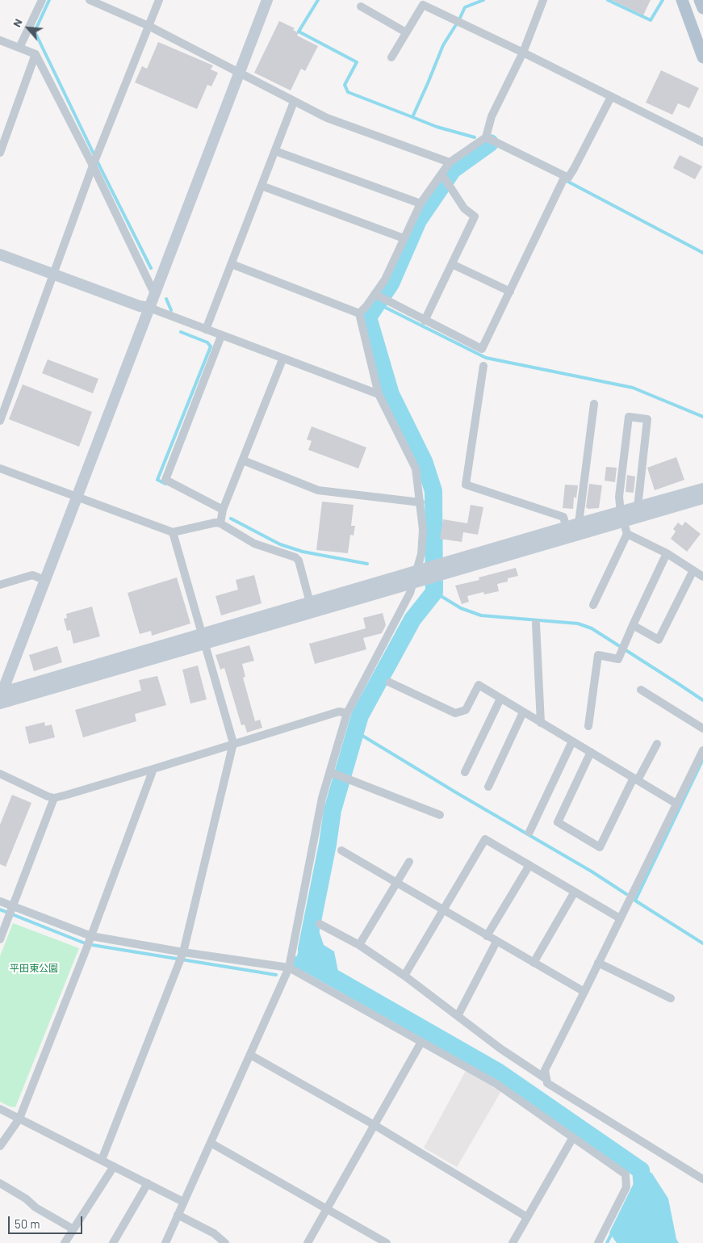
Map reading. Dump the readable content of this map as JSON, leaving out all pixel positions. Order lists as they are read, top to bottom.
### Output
{
  "parks": ["平田東公園"],
  "scale_bar": "50 m",
  "north": "top left"
}
